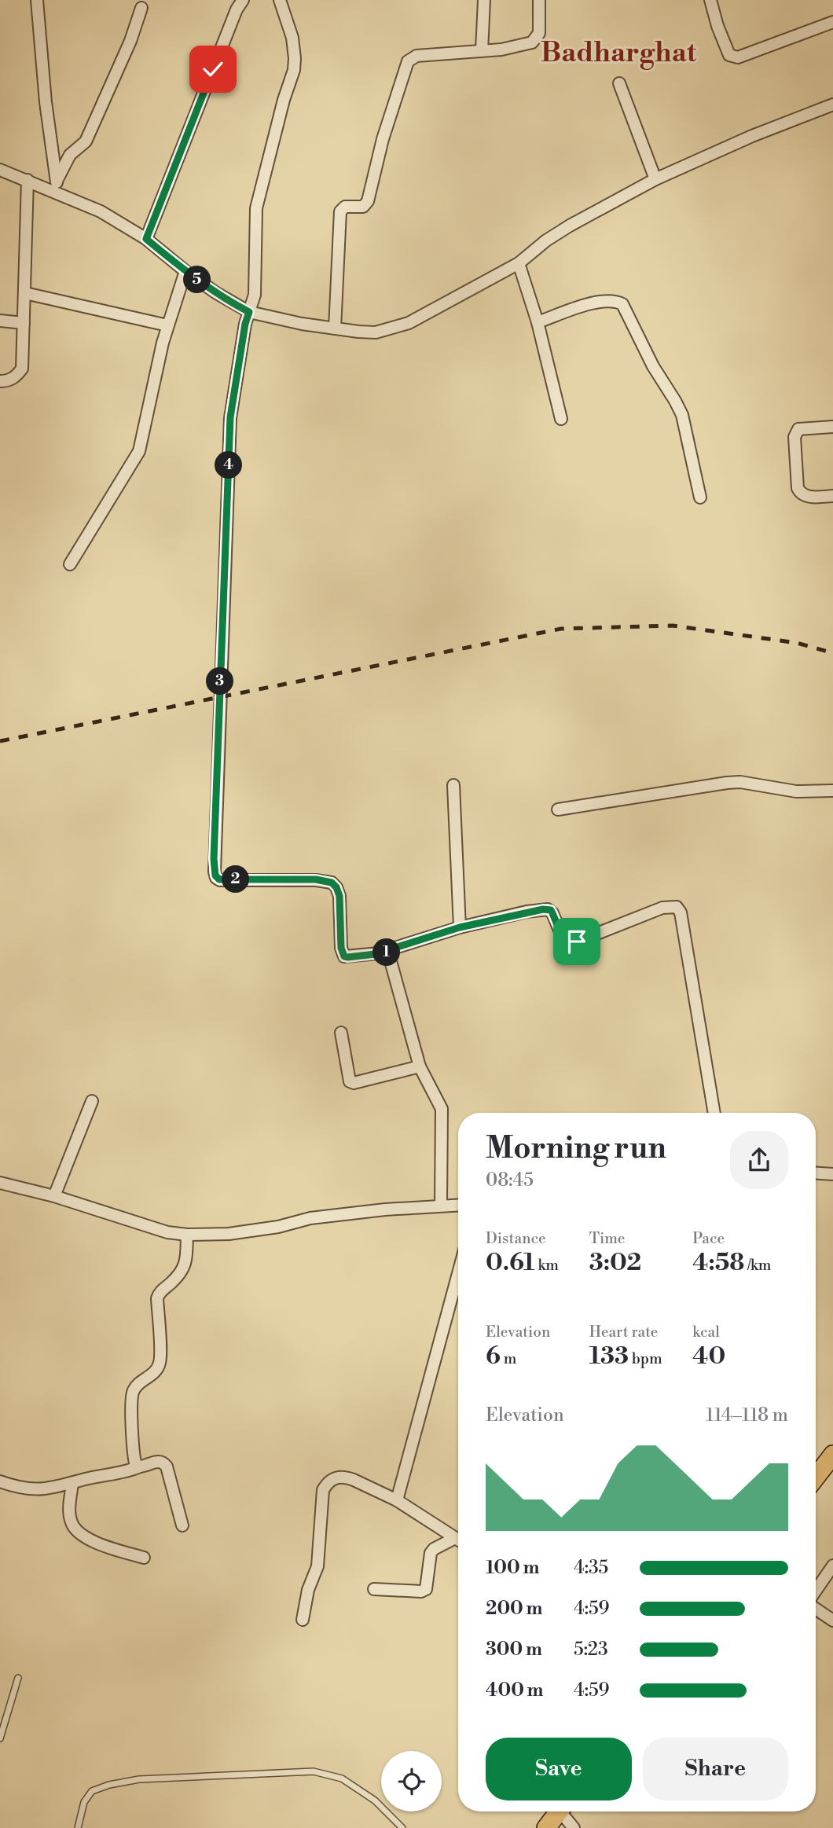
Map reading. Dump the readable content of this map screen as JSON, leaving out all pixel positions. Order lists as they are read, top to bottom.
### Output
{
  "districts": ["Badharghat"],
  "page": {
    "pins": [
      "5",
      "4",
      "3",
      "2",
      "1"
    ],
    "heading": ["Morning run", "08:45"],
    "stats": [
      ["Distance", "0.61 km"],
      ["Time", "3:02"],
      ["Pace", "4:58 /km"],
      ["Elevation", "6 m"],
      ["Heart rate", "133 bpm"],
      ["kcal", "40"]
    ],
    "chart": ["Elevation", "114–118 m"],
    "list": [
      {
        "name": "100 m",
        "note": "4:35"
      },
      {
        "name": "200 m",
        "note": "4:59"
      },
      {
        "name": "300 m",
        "note": "5:23"
      },
      {
        "name": "400 m",
        "note": "4:59"
      }
    ],
    "buttons": ["Save", "Share"]
  }
}
